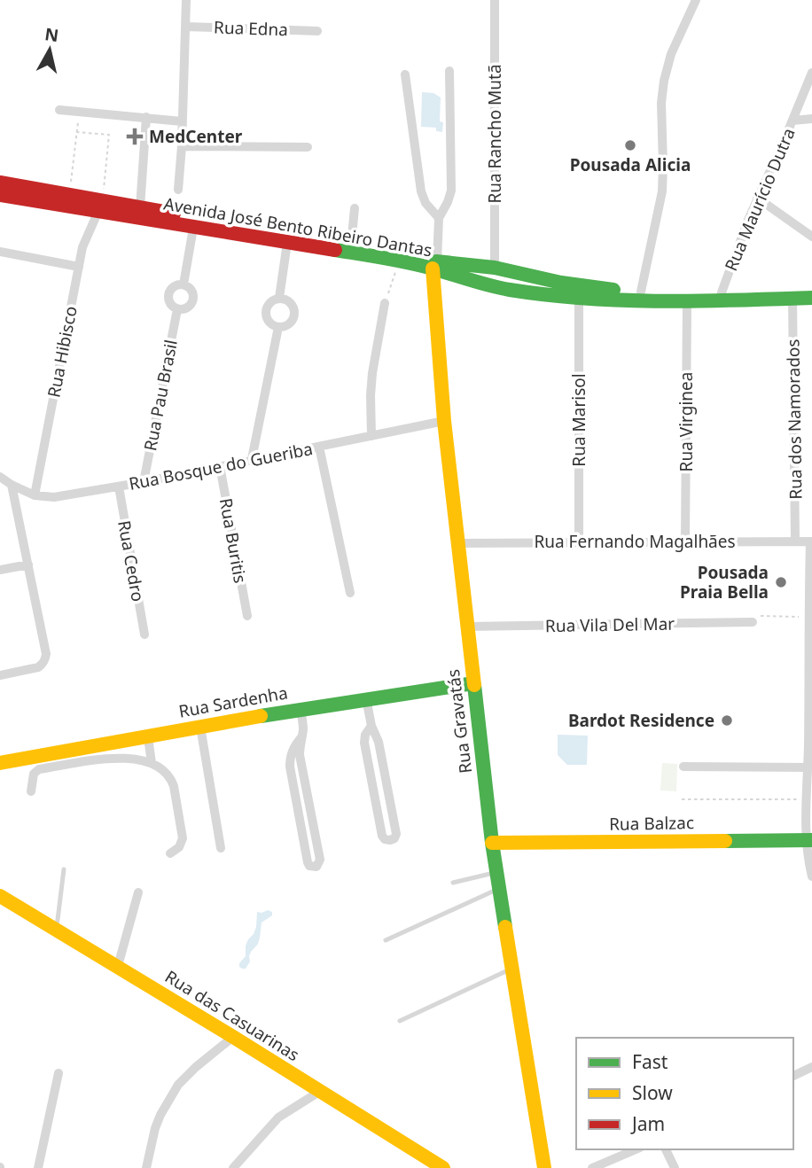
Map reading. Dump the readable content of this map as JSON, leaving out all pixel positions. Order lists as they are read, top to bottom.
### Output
{
  "streets": {
    "street": [
      "Rua Edna",
      "Rua Rancho Mutã",
      "Rua Maurício Dutra",
      "Avenida José Bento Ribeiro Dantas",
      "Rua Hibisco",
      "Rua Pau Brasil",
      "Rua dos Namorados",
      "Rua Marisol",
      "Rua Virginea",
      "Rua Bosque do Gueriba",
      "Rua Buritis",
      "Rua Fernando Magalhães",
      "Rua Cedro",
      "Rua Vila Del Mar",
      "Rua Sardenha",
      "Rua Gravatás",
      "Rua Balzac",
      "Rua das Casuarinas"
    ]
  },
  "crossings": [
    ["Rua Rancho Mutã", "Avenida José Bento Ribeiro Dantas"],
    ["Rua Maurício Dutra", "Avenida José Bento Ribeiro Dantas"],
    ["Avenida José Bento Ribeiro Dantas", "Rua Hibisco"],
    ["Avenida José Bento Ribeiro Dantas", "Rua Pau Brasil"],
    ["Avenida José Bento Ribeiro Dantas", "Rua dos Namorados"],
    ["Avenida José Bento Ribeiro Dantas", "Rua Marisol"],
    ["Avenida José Bento Ribeiro Dantas", "Rua Virginea"],
    ["Avenida José Bento Ribeiro Dantas", "Rua Gravatás"],
    ["Rua Hibisco", "Rua Bosque do Gueriba"],
    ["Rua Pau Brasil", "Rua Bosque do Gueriba"],
    ["Rua dos Namorados", "Rua Fernando Magalhães"],
    ["Rua Marisol", "Rua Fernando Magalhães"],
    ["Rua Virginea", "Rua Fernando Magalhães"],
    ["Rua Bosque do Gueriba", "Rua Buritis"],
    ["Rua Bosque do Gueriba", "Rua Cedro"],
    ["Rua Bosque do Gueriba", "Rua Gravatás"],
    ["Rua Fernando Magalhães", "Rua Gravatás"],
    ["Rua Vila Del Mar", "Rua Gravatás"],
    ["Rua Sardenha", "Rua Gravatás"],
    ["Rua Gravatás", "Rua Balzac"]
  ],
  "places": {
    "health": ["MedCenter"],
    "other": ["Pousada Alicia", "Pousada Praia Bella", "Bardot Residence"]
  },
  "legend": ["Fast", "Slow", "Jam"],
  "north": "top"
}
